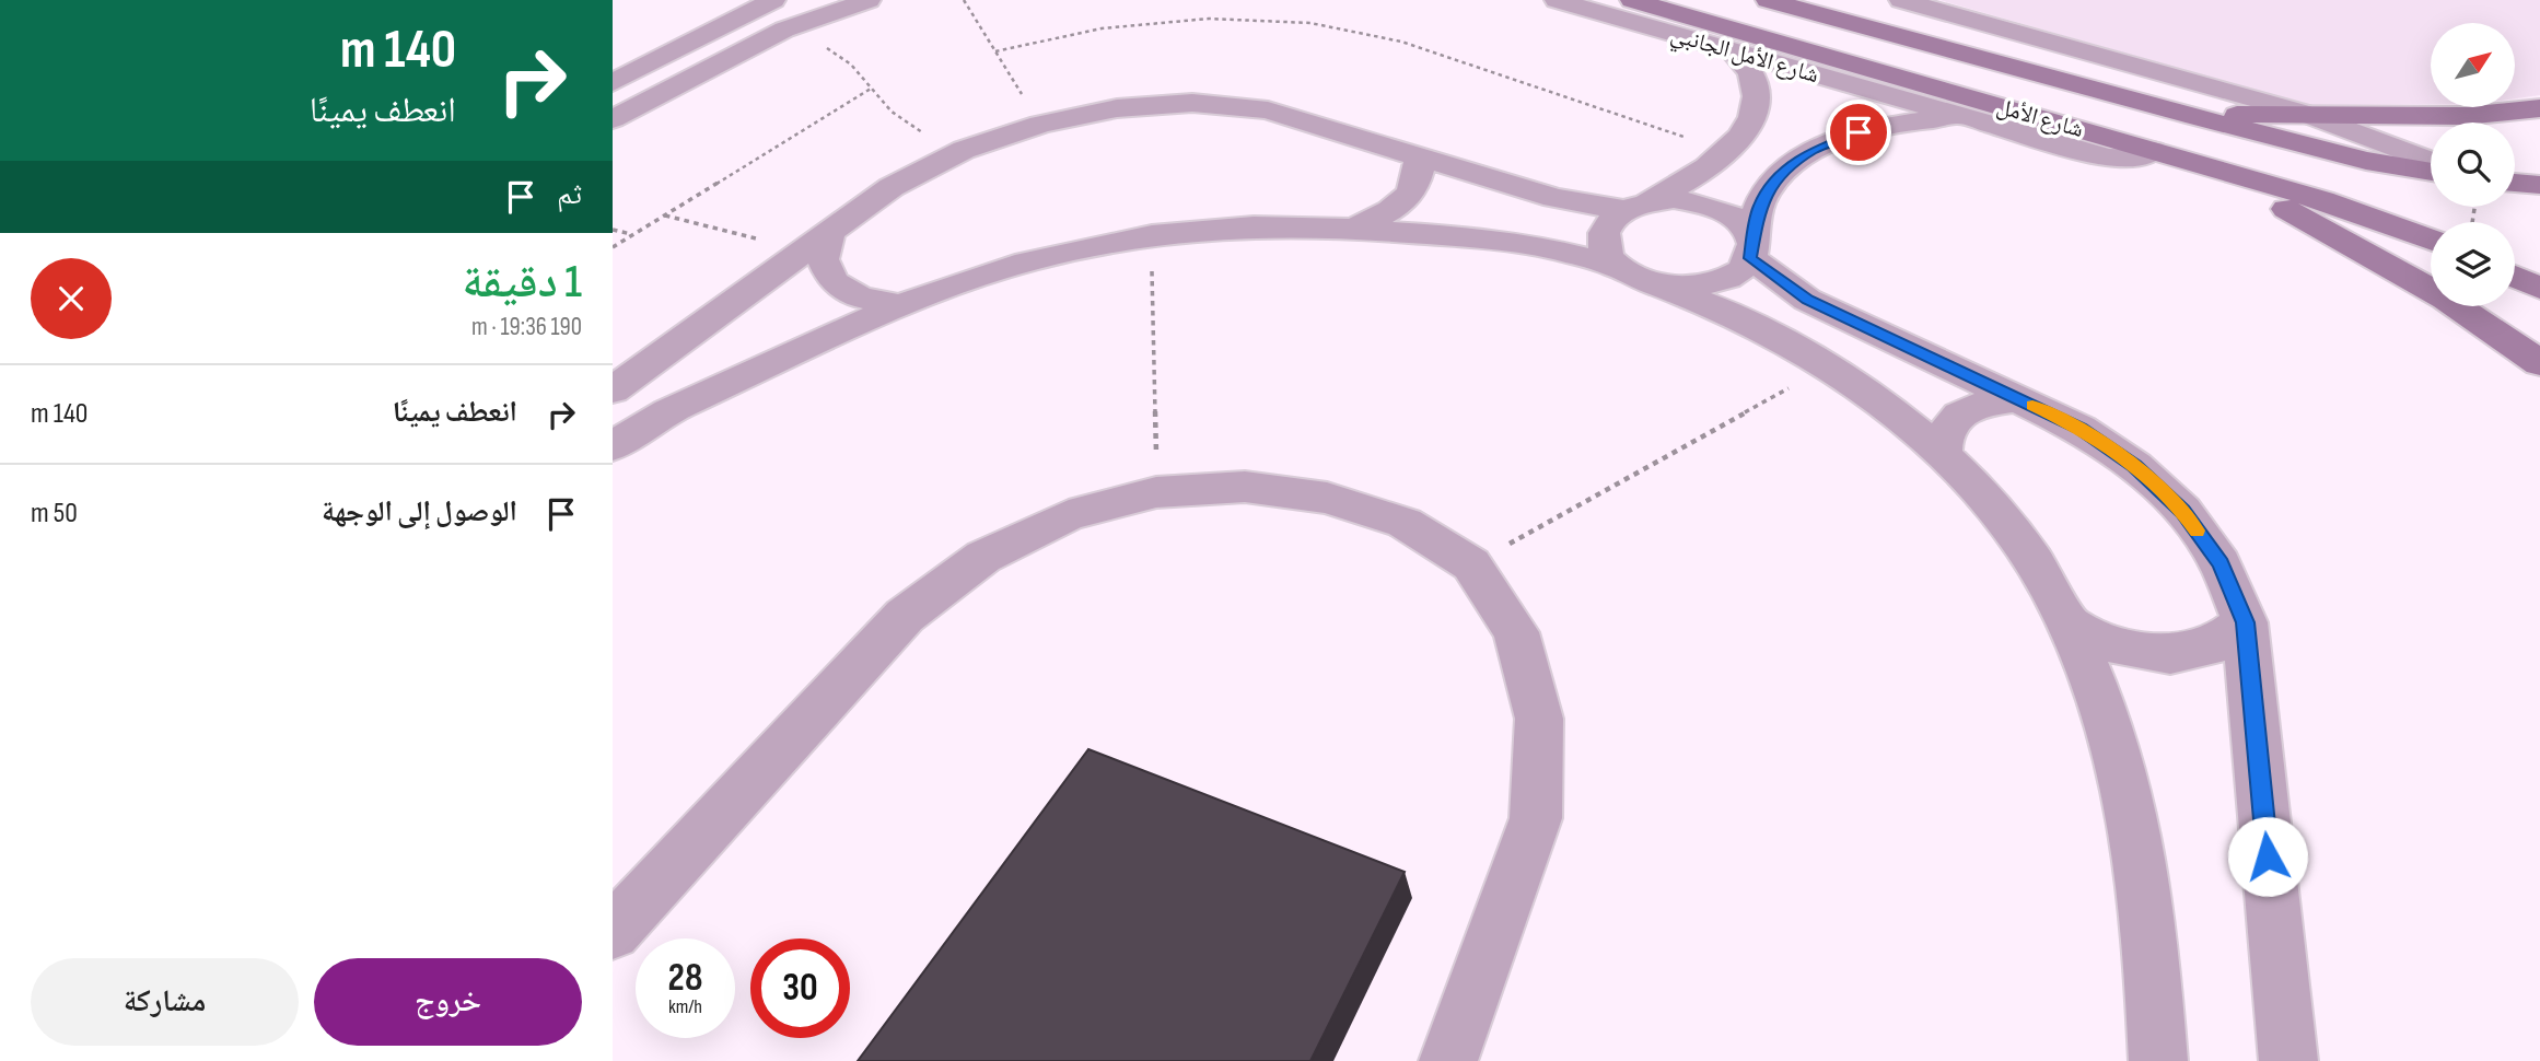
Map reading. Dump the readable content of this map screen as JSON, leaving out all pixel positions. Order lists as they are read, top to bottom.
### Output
{
  "streets": {
    "main road": ["شارع الأمل"],
    "street": ["شارع الأمل الجانبي"]
  },
  "crossings": [
    ["شارع الأمل الجانبي", "شارع الأمل"]
  ],
  "north": "top right",
  "page": {
    "turn": ["140 m", "انعطف يمينًا"],
    "then": "ثم",
    "heading": ["1 دقيقة", "190 m · 19:36"],
    "list": [
      {
        "name": "انعطف يمينًا",
        "value": "140 m"
      },
      {
        "name": "الوصول إلى الوجهة",
        "value": "50 m"
      }
    ],
    "speed": "28 km/h",
    "limit": "30",
    "buttons": ["خروج", "مشاركة"]
  }
}
